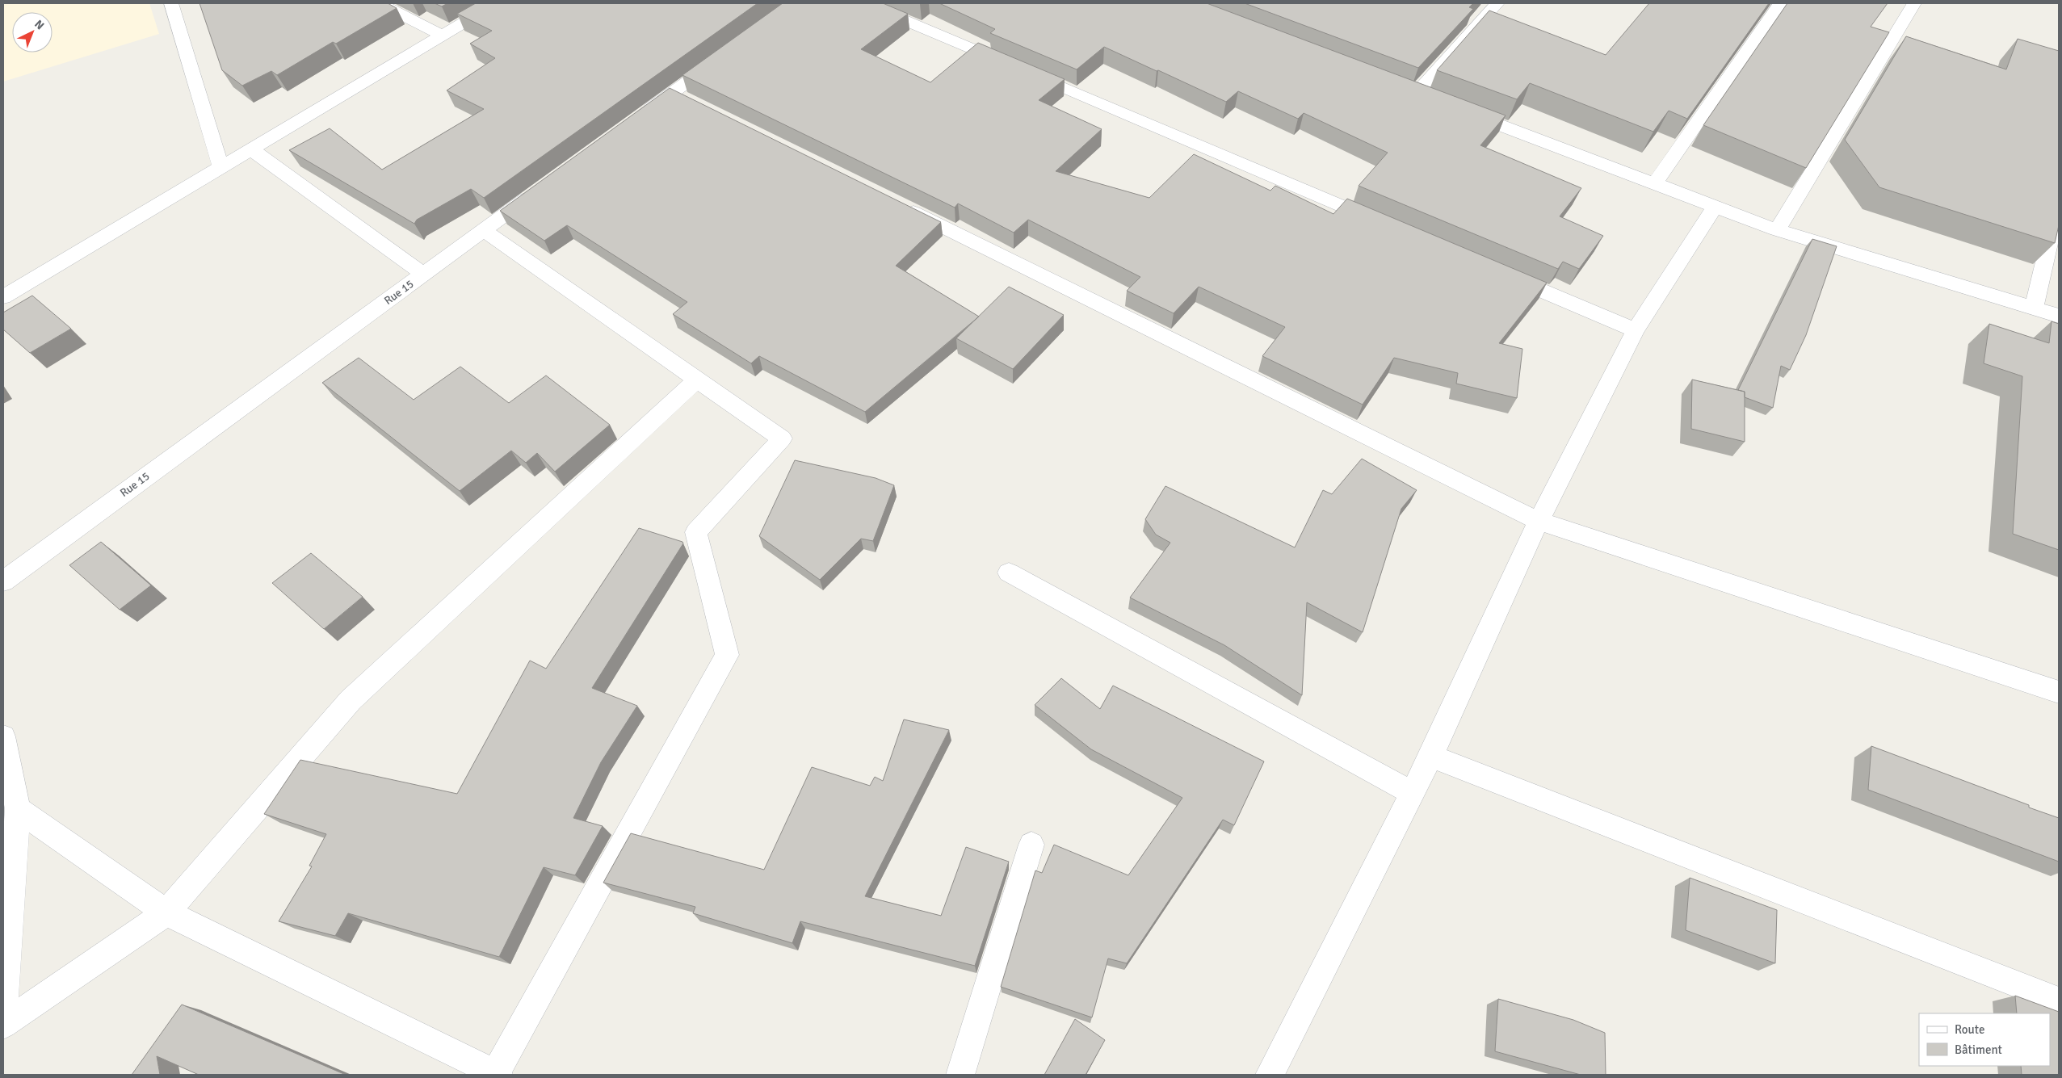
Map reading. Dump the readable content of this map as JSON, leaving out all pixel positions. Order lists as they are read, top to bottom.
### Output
{
  "streets": {
    "street": ["Rue 15"]
  },
  "legend": ["Route", "Bâtiment"],
  "north": "top right"
}
